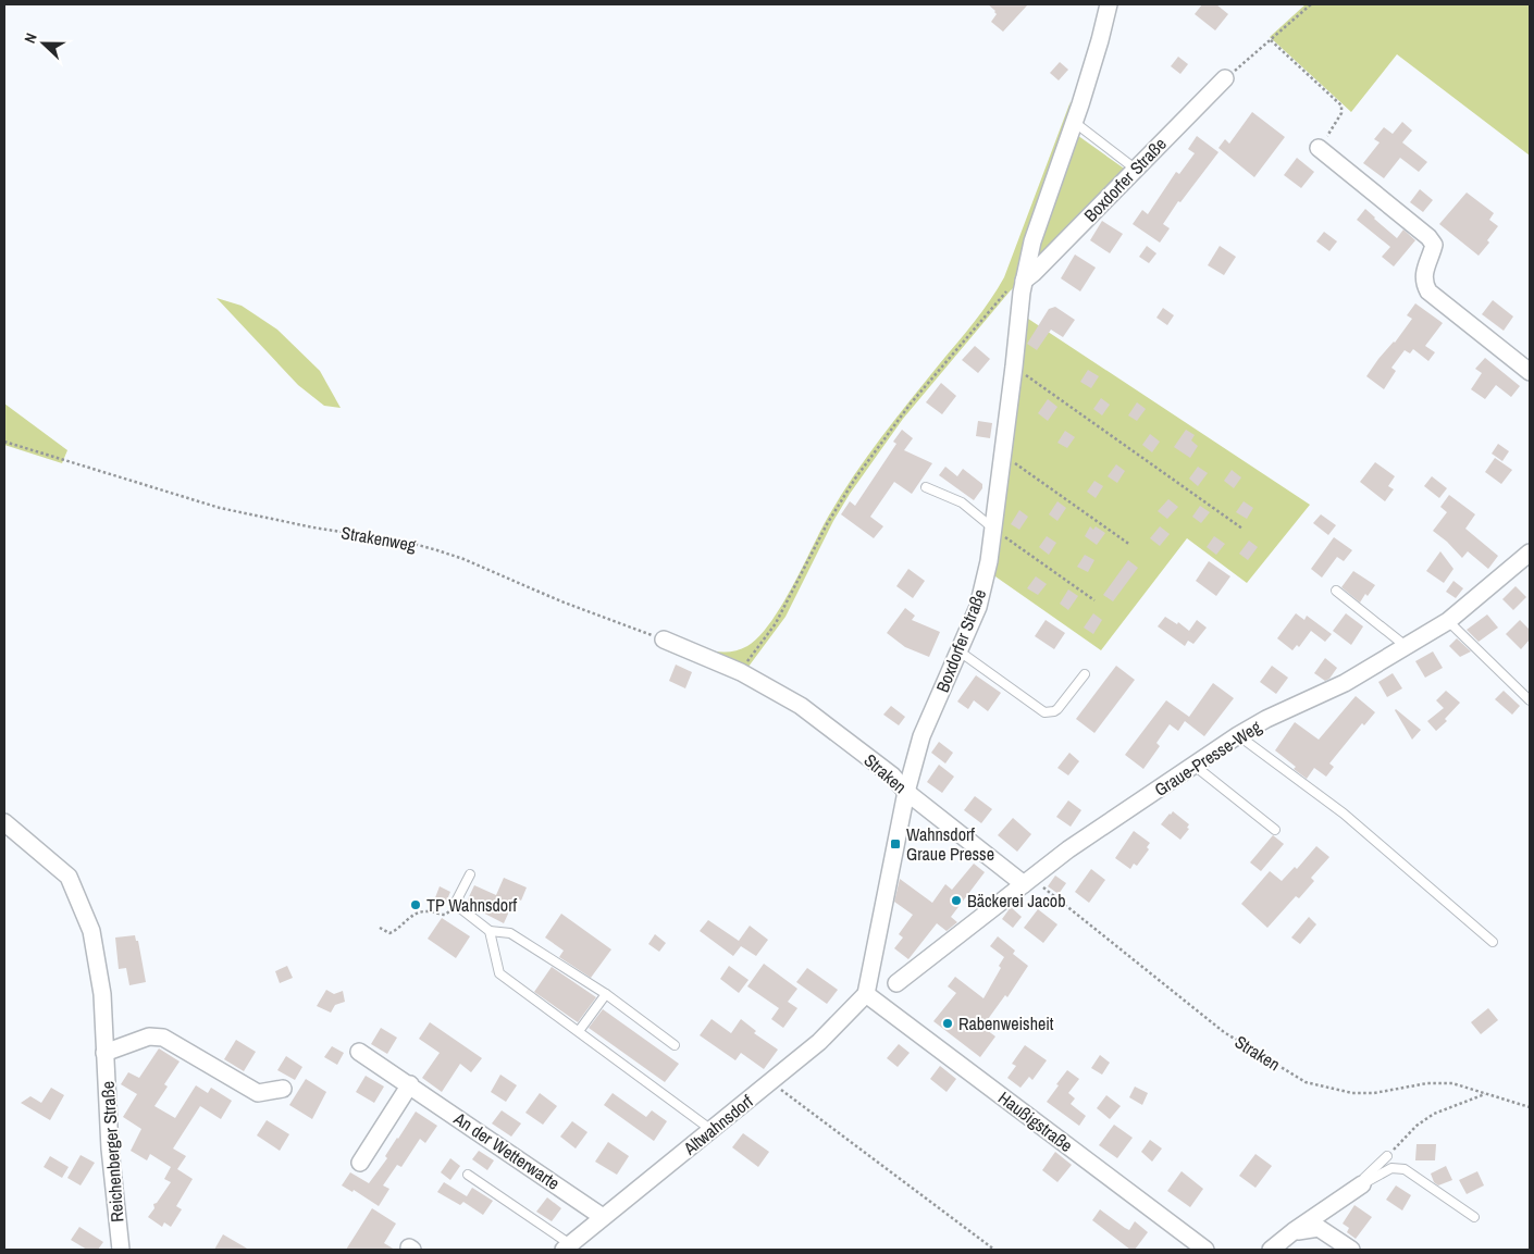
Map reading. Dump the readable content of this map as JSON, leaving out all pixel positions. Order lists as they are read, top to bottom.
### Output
{
  "streets": {
    "street": [
      "Boxdorfer Straße",
      "Graue-Presse-Weg",
      "Straken",
      "Haußigstraße",
      "Altwahnsdorf",
      "An der Wetterwarte",
      "Reichenberger Straße"
    ],
    "path": ["Strakenweg"]
  },
  "crossings": [
    ["Boxdorfer Straße", "Straken"],
    ["Boxdorfer Straße", "Haußigstraße"],
    ["Boxdorfer Straße", "Altwahnsdorf"],
    ["Graue-Presse-Weg", "Straken"],
    ["Haußigstraße", "Altwahnsdorf"],
    ["Altwahnsdorf", "An der Wetterwarte"]
  ],
  "places": {
    "transit": ["Wahnsdorf Graue Presse"],
    "other": ["Bäckerei Jacob", "TP Wahnsdorf", "Rabenweisheit"]
  },
  "north": "left"
}
